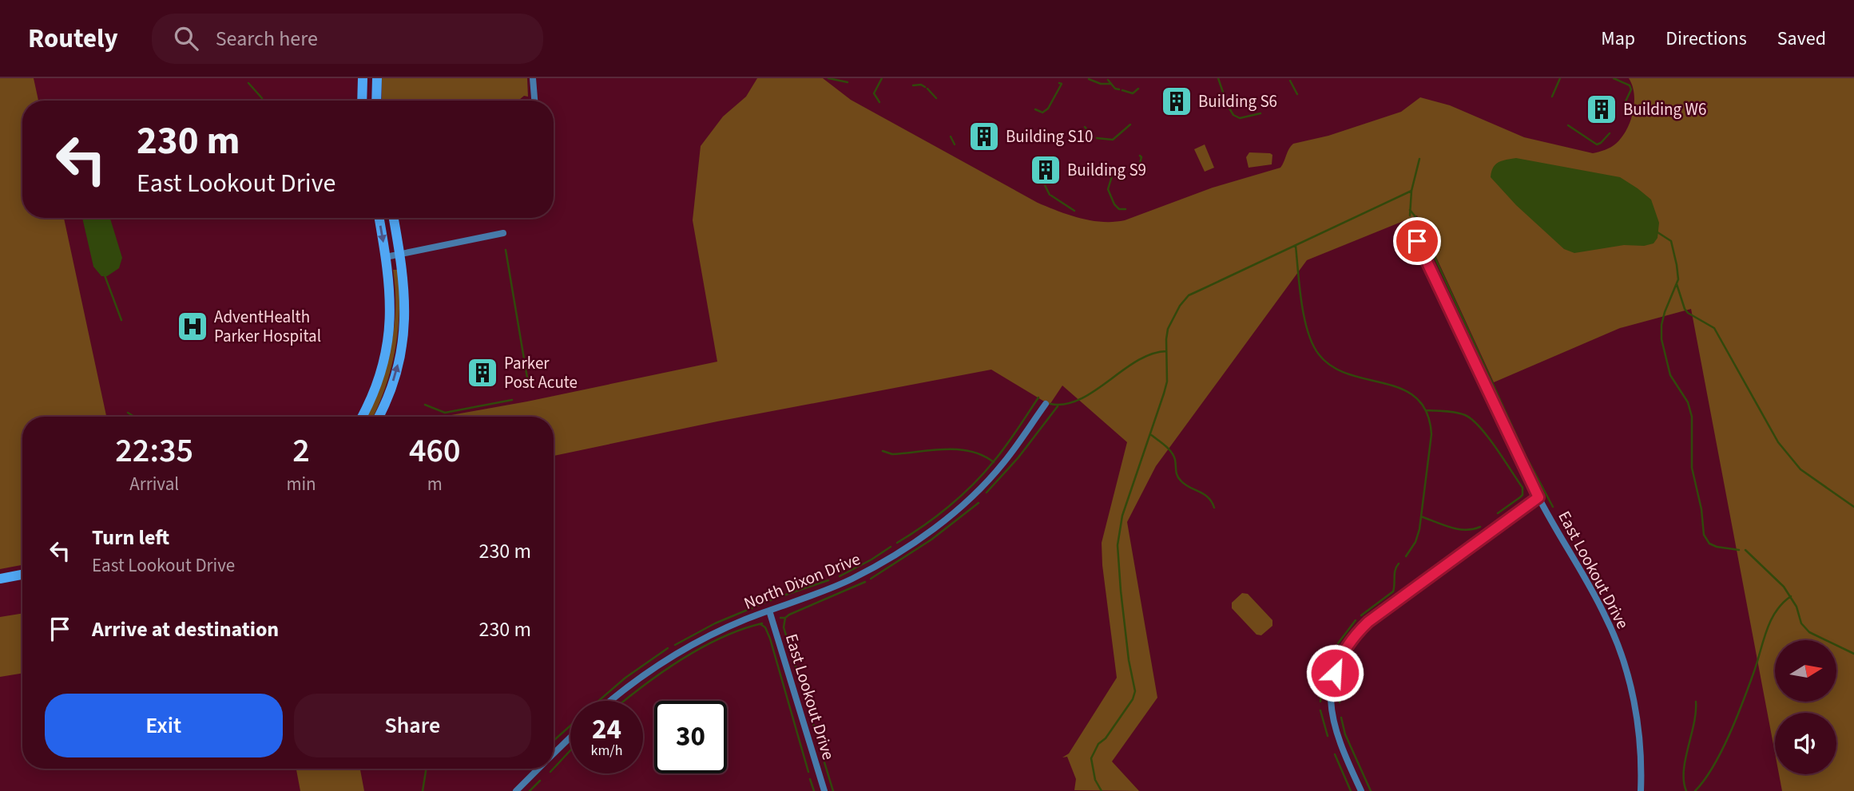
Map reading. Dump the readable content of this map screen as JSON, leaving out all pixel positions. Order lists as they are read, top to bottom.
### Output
{
  "streets": {
    "street": ["East Lookout Drive", "North Dixon Drive"]
  },
  "crossings": [
    ["East Lookout Drive", "North Dixon Drive"]
  ],
  "places": {
    "building": [
      "Building S6",
      "Building W6",
      "Building S10",
      "Building S9",
      "Parker Post Acute"
    ],
    "hospital": ["AdventHealth Parker Hospital"]
  },
  "north": "right",
  "page": {
    "header": "Routely",
    "search": "Search here",
    "nav": ["Map", "Directions", "Saved"],
    "turn": ["230 m", "East Lookout Drive"],
    "eta": [
      "22:35",
      "Arrival",
      "2",
      "min",
      "460",
      "m"
    ],
    "list": [
      {
        "name": "Turn left",
        "note": "East Lookout Drive",
        "value": "230 m"
      },
      {
        "name": "Arrive at destination",
        "value": "230 m"
      }
    ],
    "buttons": ["Exit", "Share"],
    "speed": "24 km/h",
    "limit": "30"
  }
}
